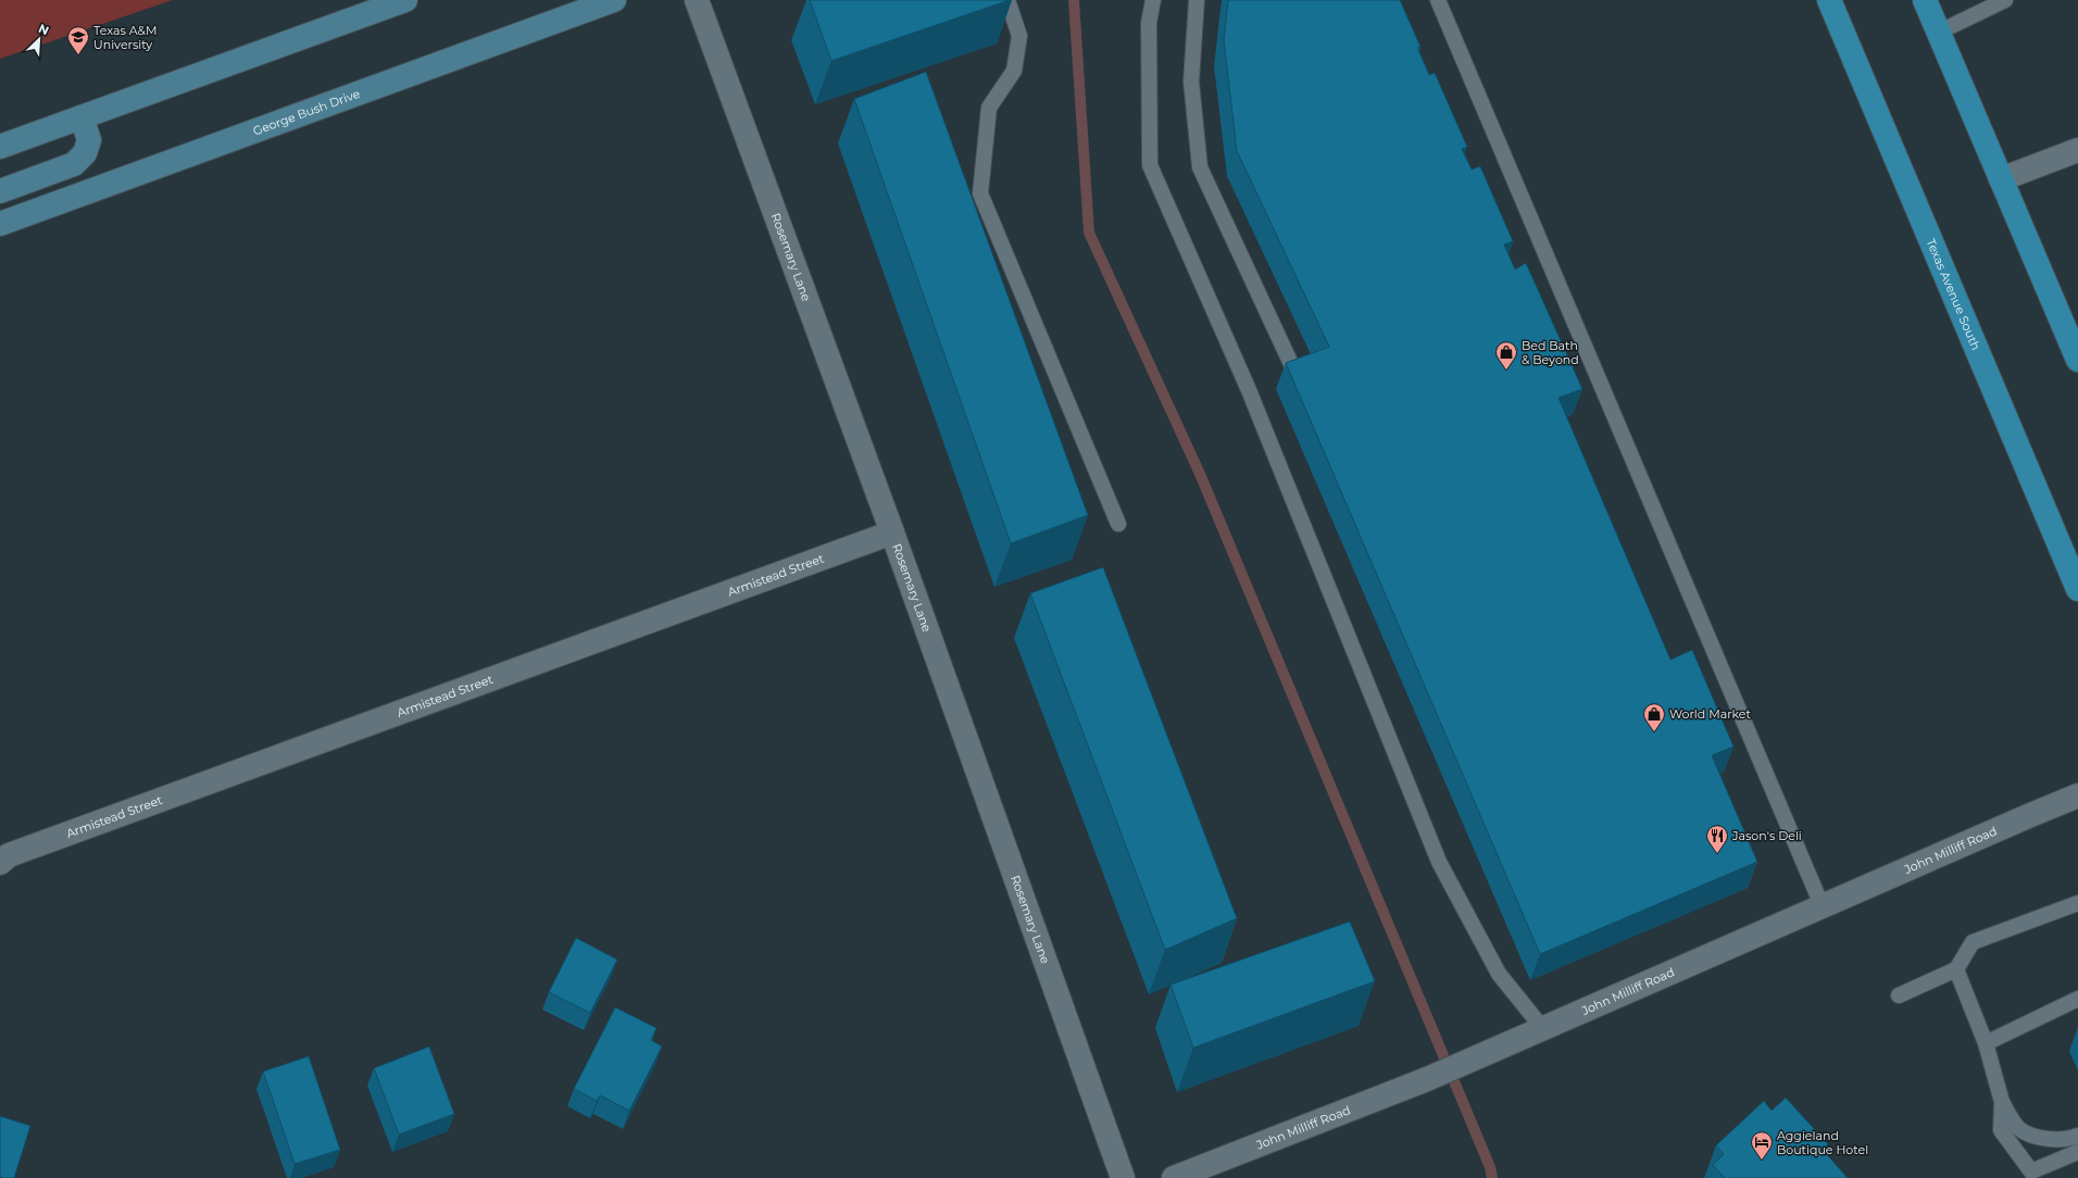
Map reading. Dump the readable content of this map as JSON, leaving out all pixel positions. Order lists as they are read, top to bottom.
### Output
{
  "streets": {
    "main road": ["George Bush Drive", "Texas Avenue South"],
    "street": ["Rosemary Lane", "Armistead Street", "John Milliff Road"]
  },
  "crossings": [
    ["Rosemary Lane", "Armistead Street"]
  ],
  "places": {
    "school or university": ["Texas A&M University"],
    "shop": ["Bed Bath & Beyond", "World Market"],
    "restaurant": ["Jason's Deli"],
    "hotel": ["Aggieland Boutique Hotel"]
  },
  "north": "top right"
}
